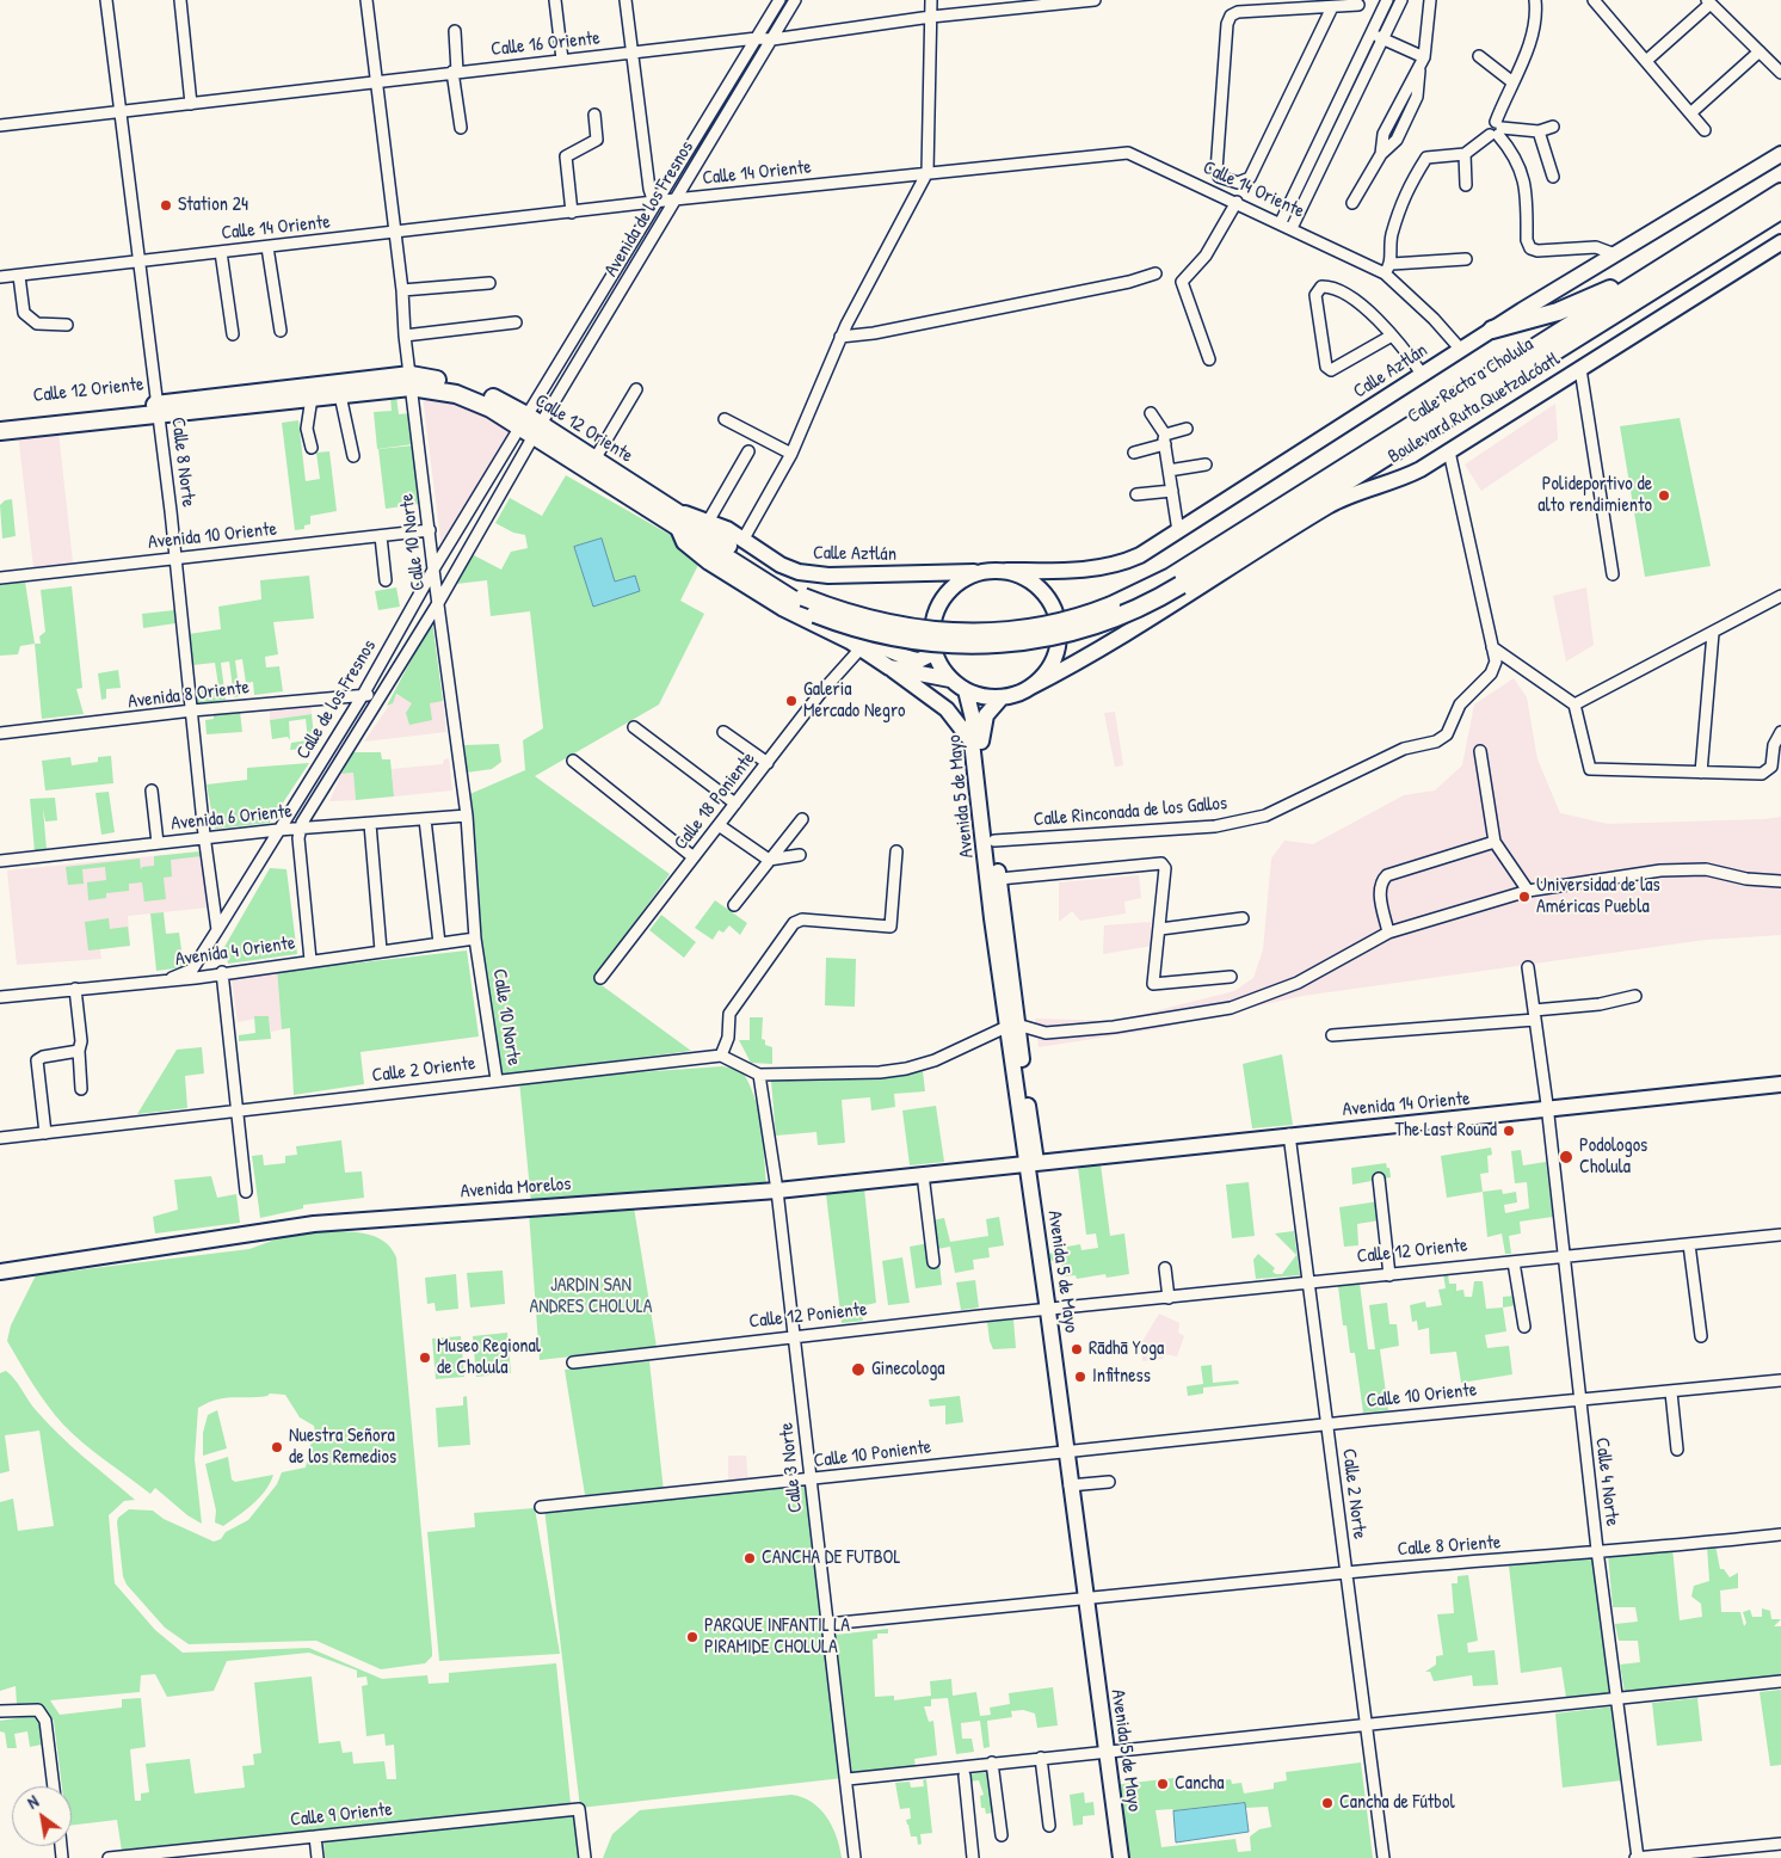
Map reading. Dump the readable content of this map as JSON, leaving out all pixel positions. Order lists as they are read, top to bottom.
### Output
{
  "streets": {
    "main road": [
      "Calle Aztlán",
      "Calle Recta a Cholula",
      "Calle 12 Oriente",
      "Boulevard Ruta Quetzalcóatl",
      "Avenida 5 de Mayo",
      "Avenida 14 Oriente",
      "Avenida Morelos"
    ],
    "street": [
      "Calle 16 Oriente",
      "Calle 14 Oriente",
      "Avenida de los Fresnos",
      "Calle 8 Norte",
      "Avenida 10 Oriente",
      "Calle 10 Norte",
      "Avenida 8 Oriente",
      "Calle de los Fresnos",
      "Calle 18 Poniente",
      "Calle Rinconada de los Gallos",
      "Avenida 6 Oriente",
      "Avenida 4 Oriente",
      "Calle 2 Oriente",
      "Calle 12 Poniente",
      "Calle 10 Oriente",
      "Calle 10 Poniente",
      "Calle 3 Norte",
      "Calle 4 Norte",
      "Calle 2 Norte",
      "Calle 8 Oriente",
      "Calle 9 Oriente"
    ]
  },
  "crossings": [
    ["Calle 16 Oriente", "Avenida de los Fresnos"],
    ["Calle 16 Oriente", "Calle 8 Norte"],
    ["Calle 16 Oriente", "Calle 10 Norte"],
    ["Calle 14 Oriente", "Avenida de los Fresnos"],
    ["Calle 14 Oriente", "Calle Aztlán"],
    ["Calle 14 Oriente", "Calle 8 Norte"],
    ["Calle 14 Oriente", "Calle 10 Norte"],
    ["Avenida de los Fresnos", "Calle 12 Oriente"],
    ["Avenida de los Fresnos", "Calle de los Fresnos"],
    ["Calle Aztlán", "Calle 12 Oriente"],
    ["Calle Aztlán", "Boulevard Ruta Quetzalcóatl"],
    ["Calle Aztlán", "Avenida 5 de Mayo"],
    ["Calle Recta a Cholula", "Calle 12 Oriente"],
    ["Calle 12 Oriente", "Boulevard Ruta Quetzalcóatl"],
    ["Calle 12 Oriente", "Calle 8 Norte"],
    ["Calle 12 Oriente", "Calle 10 Norte"],
    ["Calle 12 Oriente", "Calle de los Fresnos"],
    ["Calle 12 Oriente", "Avenida 5 de Mayo"],
    ["Calle 12 Oriente", "Calle 18 Poniente"],
    ["Calle 12 Oriente", "Calle 12 Poniente"],
    ["Calle 12 Oriente", "Calle 4 Norte"],
    ["Calle 12 Oriente", "Calle 2 Norte"],
    ["Boulevard Ruta Quetzalcóatl", "Avenida 5 de Mayo"],
    ["Boulevard Ruta Quetzalcóatl", "Calle Rinconada de los Gallos"],
    ["Calle 8 Norte", "Avenida 10 Oriente"],
    ["Calle 8 Norte", "Avenida 8 Oriente"],
    ["Calle 8 Norte", "Calle de los Fresnos"],
    ["Calle 8 Norte", "Avenida 6 Oriente"],
    ["Avenida 10 Oriente", "Calle 10 Norte"],
    ["Calle 10 Norte", "Calle de los Fresnos"],
    ["Calle 10 Norte", "Avenida 6 Oriente"],
    ["Calle 10 Norte", "Avenida 4 Oriente"],
    ["Calle 10 Norte", "Calle 2 Oriente"],
    ["Avenida 8 Oriente", "Calle de los Fresnos"],
    ["Calle de los Fresnos", "Avenida 6 Oriente"],
    ["Calle de los Fresnos", "Avenida 4 Oriente"],
    ["Avenida 5 de Mayo", "Calle Rinconada de los Gallos"],
    ["Avenida 5 de Mayo", "Avenida 14 Oriente"],
    ["Avenida 5 de Mayo", "Avenida Morelos"],
    ["Avenida 5 de Mayo", "Calle 12 Poniente"],
    ["Avenida 5 de Mayo", "Calle 10 Oriente"],
    ["Avenida 5 de Mayo", "Calle 10 Poniente"],
    ["Avenida 5 de Mayo", "Calle 8 Oriente"],
    ["Avenida 14 Oriente", "Avenida Morelos"],
    ["Avenida 14 Oriente", "Calle 4 Norte"],
    ["Avenida 14 Oriente", "Calle 2 Norte"],
    ["Avenida Morelos", "Calle 3 Norte"],
    ["Calle 12 Poniente", "Calle 3 Norte"],
    ["Calle 10 Oriente", "Calle 10 Poniente"],
    ["Calle 10 Oriente", "Calle 4 Norte"],
    ["Calle 10 Oriente", "Calle 2 Norte"],
    ["Calle 10 Poniente", "Calle 3 Norte"],
    ["Calle 3 Norte", "Calle 8 Oriente"],
    ["Calle 4 Norte", "Calle 8 Oriente"],
    ["Calle 2 Norte", "Calle 8 Oriente"]
  ],
  "parks": ["JARDIN SAN ANDRES CHOLULA"],
  "places": [
    "Station 24",
    "Polideportivo de alto rendimiento",
    "Galeria Mercado Negro",
    "Universidad de las Américas Puebla",
    "The Last Round",
    "Podologos Cholula",
    "Rādhā Yoga",
    "Museo Regional de Cholula",
    "Ginecologa",
    "Infitness",
    "Nuestra Señora de los Remedios",
    "CANCHA DE FUTBOL",
    "PARQUE INFANTIL LA PIRAMIDE CHOLULA",
    "Cancha",
    "Cancha de Fútbol"
  ],
  "north": "top left"
}
